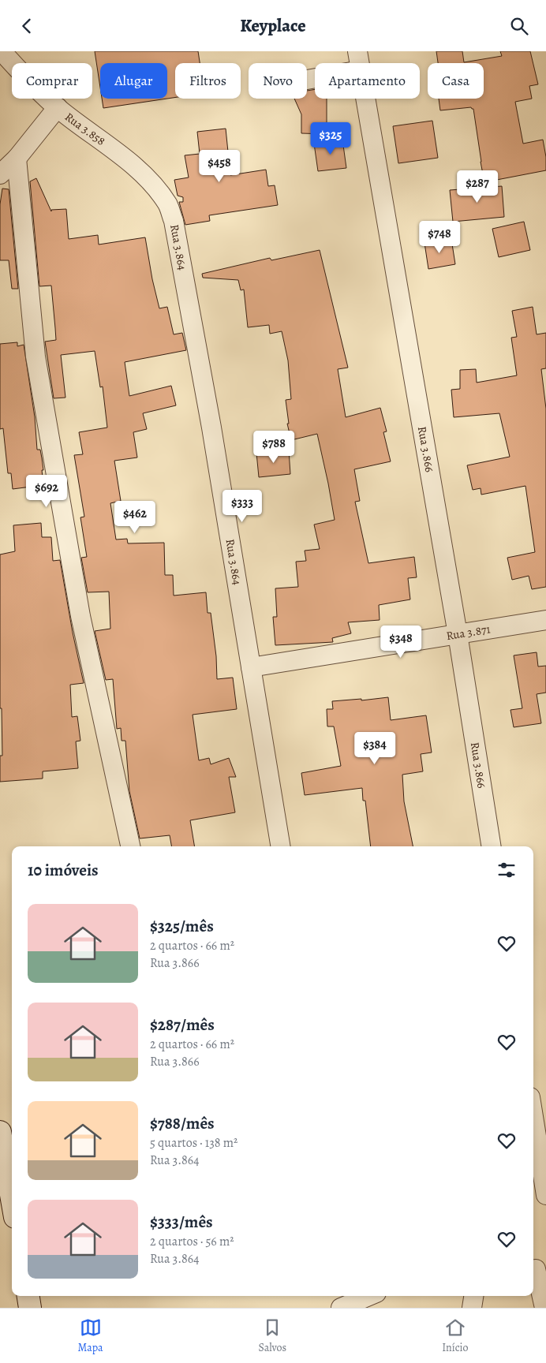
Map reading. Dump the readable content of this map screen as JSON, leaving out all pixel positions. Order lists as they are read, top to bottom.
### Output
{
  "streets": {
    "street": [
      "Rua 3.858",
      "Rua 3.864",
      "Rua 3.866",
      "Rua 3.871"
    ]
  },
  "crossings": [
    ["Rua 3.858", "Rua 3.864"],
    ["Rua 3.864", "Rua 3.871"],
    ["Rua 3.866", "Rua 3.871"]
  ],
  "page": {
    "header": "Keyplace",
    "chip": [
      "Comprar",
      "Alugar",
      "Filtros",
      "Novo",
      "Apartamento",
      "Casa"
    ],
    "price": [
      "$325",
      "$458",
      "$287",
      "$748",
      "$788",
      "$692",
      "$333",
      "$462",
      "$348",
      "$384"
    ],
    "heading": "10 imóveis",
    "list": [
      {
        "name": "$325/mês",
        "note": "2 quartos · 66 m² · Rua 3.866"
      },
      {
        "name": "$287/mês",
        "note": "2 quartos · 66 m² · Rua 3.866"
      },
      {
        "name": "$788/mês",
        "note": "5 quartos · 138 m² · Rua 3.864"
      },
      {
        "name": "$333/mês",
        "note": "2 quartos · 56 m² · Rua 3.864"
      }
    ],
    "tabs": ["Mapa", "Salvos", "Início"]
  }
}
